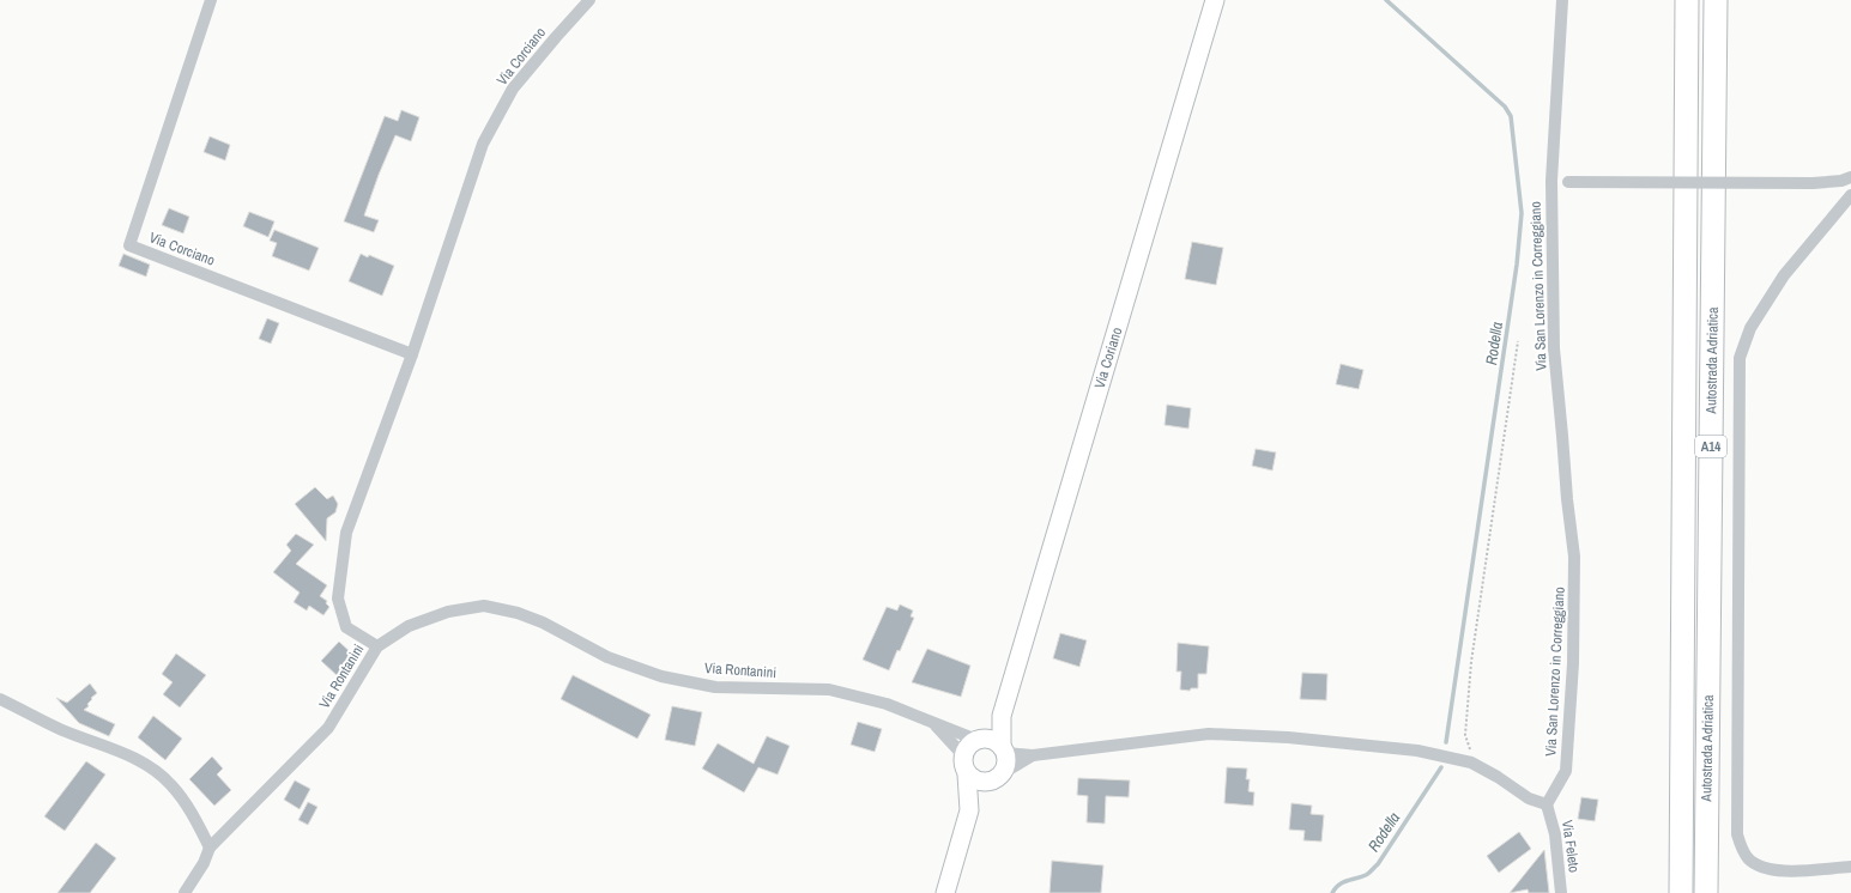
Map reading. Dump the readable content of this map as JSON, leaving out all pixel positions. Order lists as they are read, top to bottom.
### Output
{
  "streets": {
    "highway": ["Autostrada Adriatica", "A14"],
    "main road": ["Via Coriano"],
    "street": [
      "Via Corciano",
      "Via San Lorenzo in Correggiano",
      "Via Rontanini",
      "Via Feleto"
    ]
  },
  "crossings": [
    ["Via Corciano", "Via Rontanini"],
    ["Via San Lorenzo in Correggiano", "Via Feleto"],
    ["Via Coriano", "Via Rontanini"]
  ],
  "water": ["Rodella"]
}
